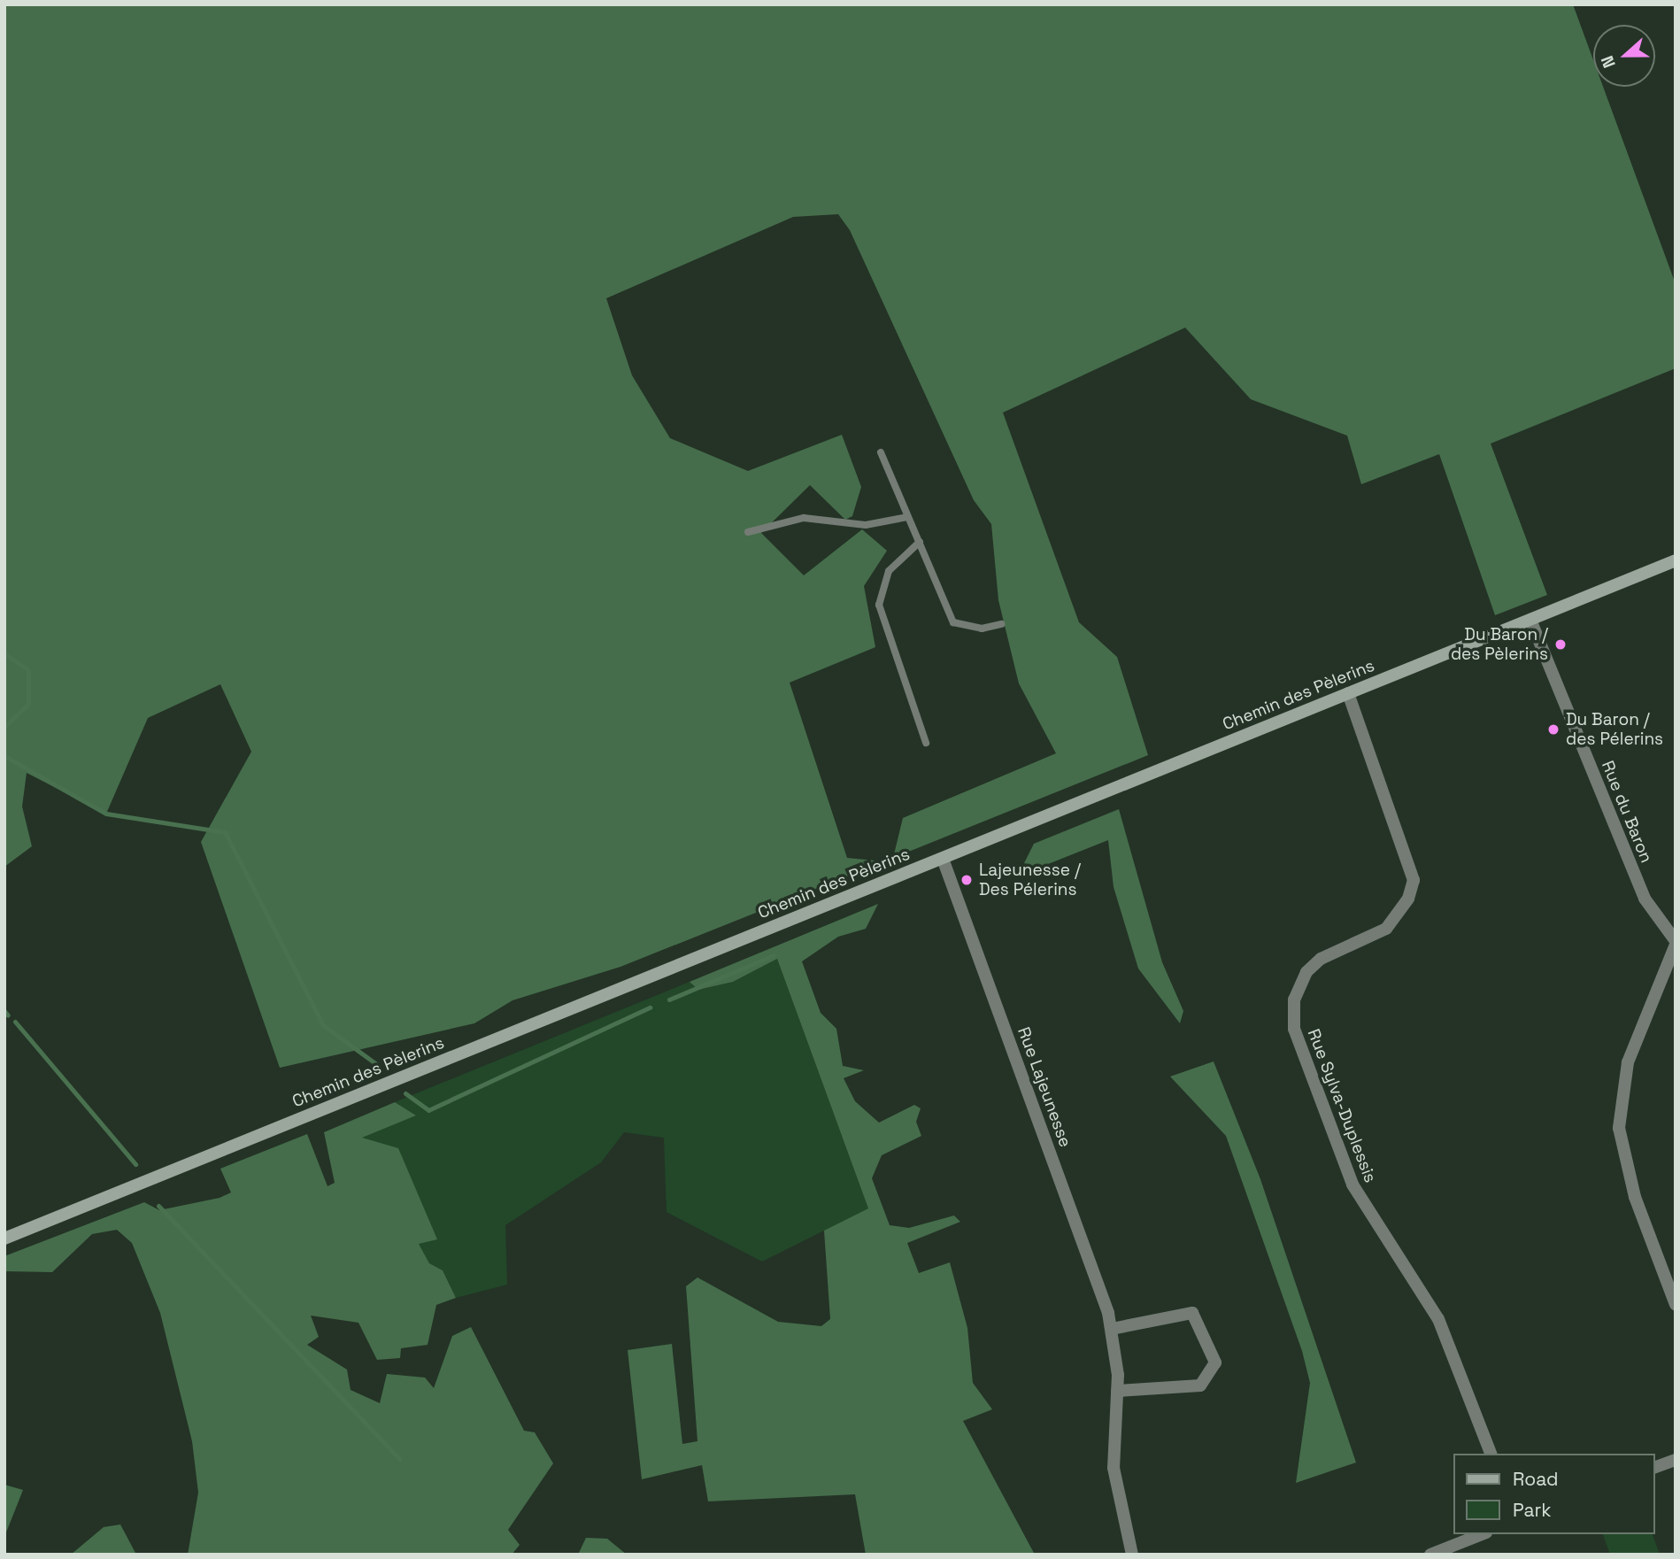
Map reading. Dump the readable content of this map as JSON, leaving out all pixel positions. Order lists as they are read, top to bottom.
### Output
{
  "streets": {
    "street": [
      "Chemin des Pèlerins",
      "Rue du Baron",
      "Rue Lajeunesse",
      "Rue Sylva-Duplessis"
    ]
  },
  "crossings": [
    ["Chemin des Pèlerins", "Rue du Baron"],
    ["Chemin des Pèlerins", "Rue Lajeunesse"],
    ["Chemin des Pèlerins", "Rue Sylva-Duplessis"]
  ],
  "places": ["Du Baron / des Pèlerins", "Du Baron / des Pélerins", "Lajeunesse / Des Pélerins"],
  "legend": ["Road", "Park"],
  "north": "left"
}
